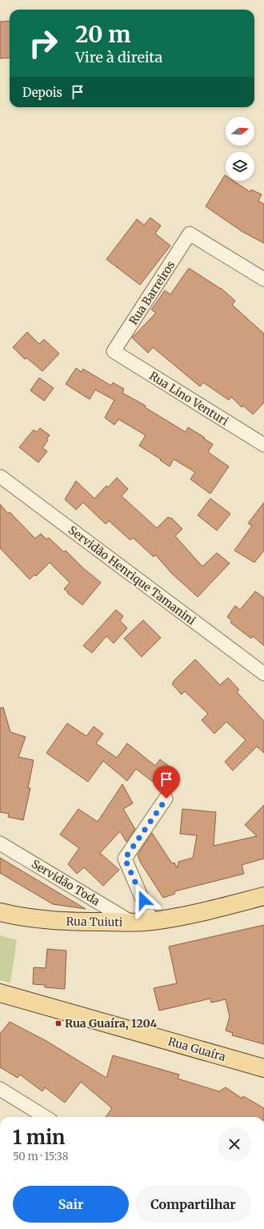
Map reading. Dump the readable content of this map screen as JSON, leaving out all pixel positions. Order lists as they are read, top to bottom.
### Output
{
  "streets": {
    "main road": ["Rua Tuiuti", "Rua Guaíra"],
    "street": [
      "Rua Barreiros",
      "Rua Lino Venturi",
      "Servidão Henrique Tamanini",
      "Servidão Toda"
    ]
  },
  "crossings": [
    ["Rua Barreiros", "Rua Lino Venturi"],
    ["Servidão Toda", "Rua Tuiuti"]
  ],
  "places": {
    "transit": ["Rua Guaíra, 1204"]
  },
  "north": "right",
  "page": {
    "turn": ["20 m", "Vire à direita"],
    "then": "Depois",
    "heading": ["1 min", "50 m · 15:38"],
    "buttons": ["Sair", "Compartilhar"]
  }
}
